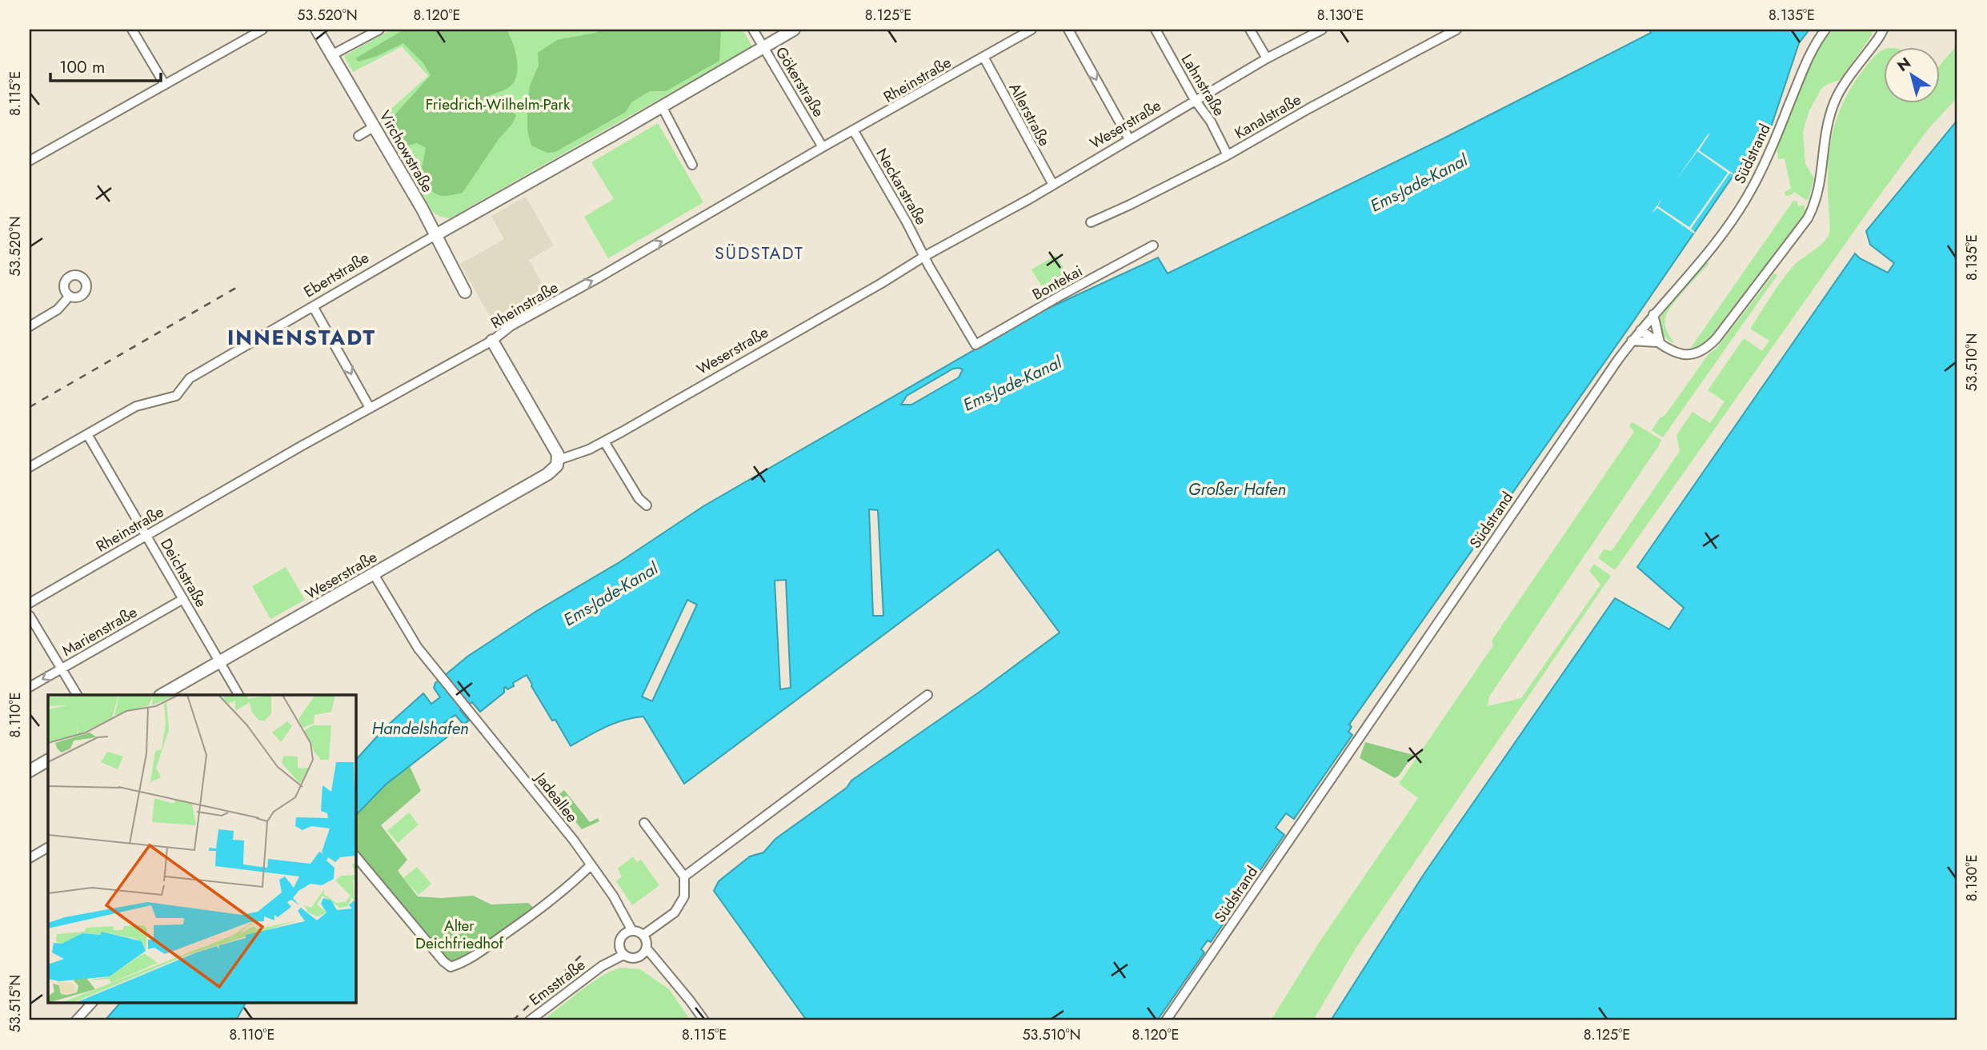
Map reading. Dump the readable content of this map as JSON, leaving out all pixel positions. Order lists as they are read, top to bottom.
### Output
{
  "streets": {
    "street": [
      "Rheinstraße",
      "Gökerstraße",
      "Lahnstraße",
      "Allerstraße",
      "Kanalstraße",
      "Weserstraße",
      "Virchowstraße",
      "Südstrand",
      "Neckarstraße",
      "Ebertstraße",
      "Bontekai",
      "Deichstraße",
      "Marienstraße",
      "Jadeallee",
      "Emsstraße"
    ]
  },
  "crossings": [
    ["Rheinstraße", "Gökerstraße"],
    ["Rheinstraße", "Allerstraße"],
    ["Rheinstraße", "Neckarstraße"],
    ["Rheinstraße", "Deichstraße"],
    ["Gökerstraße", "Ebertstraße"],
    ["Lahnstraße", "Kanalstraße"],
    ["Lahnstraße", "Weserstraße"],
    ["Allerstraße", "Weserstraße"],
    ["Weserstraße", "Neckarstraße"],
    ["Weserstraße", "Deichstraße"],
    ["Weserstraße", "Jadeallee"],
    ["Virchowstraße", "Ebertstraße"],
    ["Neckarstraße", "Bontekai"],
    ["Ebertstraße", "Deichstraße"],
    ["Deichstraße", "Marienstraße"],
    ["Jadeallee", "Emsstraße"]
  ],
  "districts": ["SÜDSTADT", "INNENSTADT"],
  "water": ["Ems-Jade-Kanal", "Großer Hafen", "Handelshafen"],
  "parks": ["Friedrich-Wilhelm-Park", "Alter Deichfriedhof"],
  "scale_bar": "100 m",
  "north": "top left",
  "coordinates": [
    "53.520°N",
    "8.120°E",
    "8.125°E",
    "8.130°E",
    "8.135°E",
    "8.115°E",
    "53.510°N",
    "8.110°E",
    "53.515°N"
  ]
}
